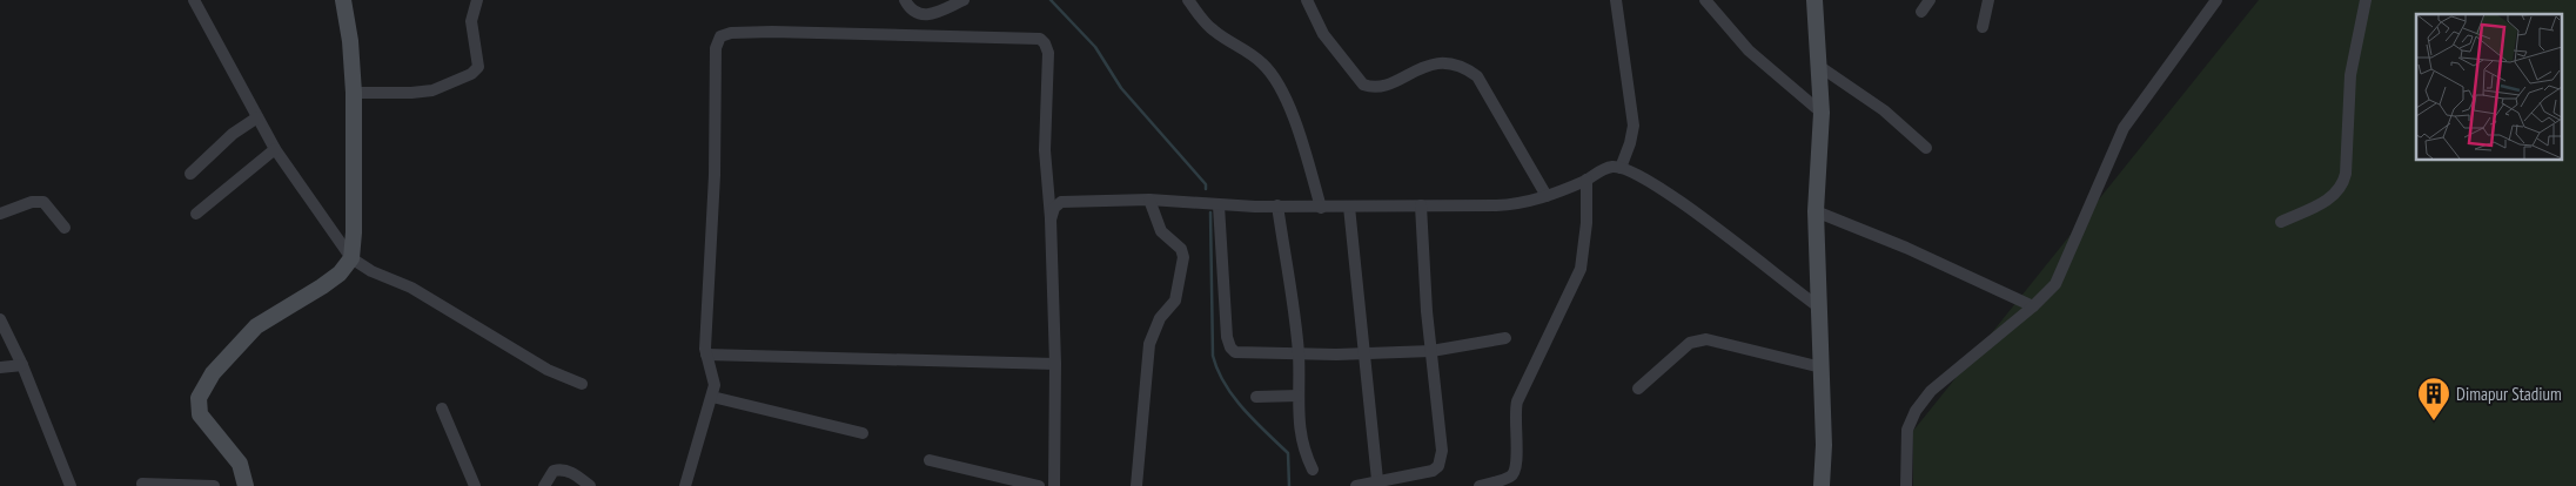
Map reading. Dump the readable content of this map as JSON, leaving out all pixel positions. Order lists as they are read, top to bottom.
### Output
{
  "places": {
    "building": ["Dimapur Stadium"]
  }
}
